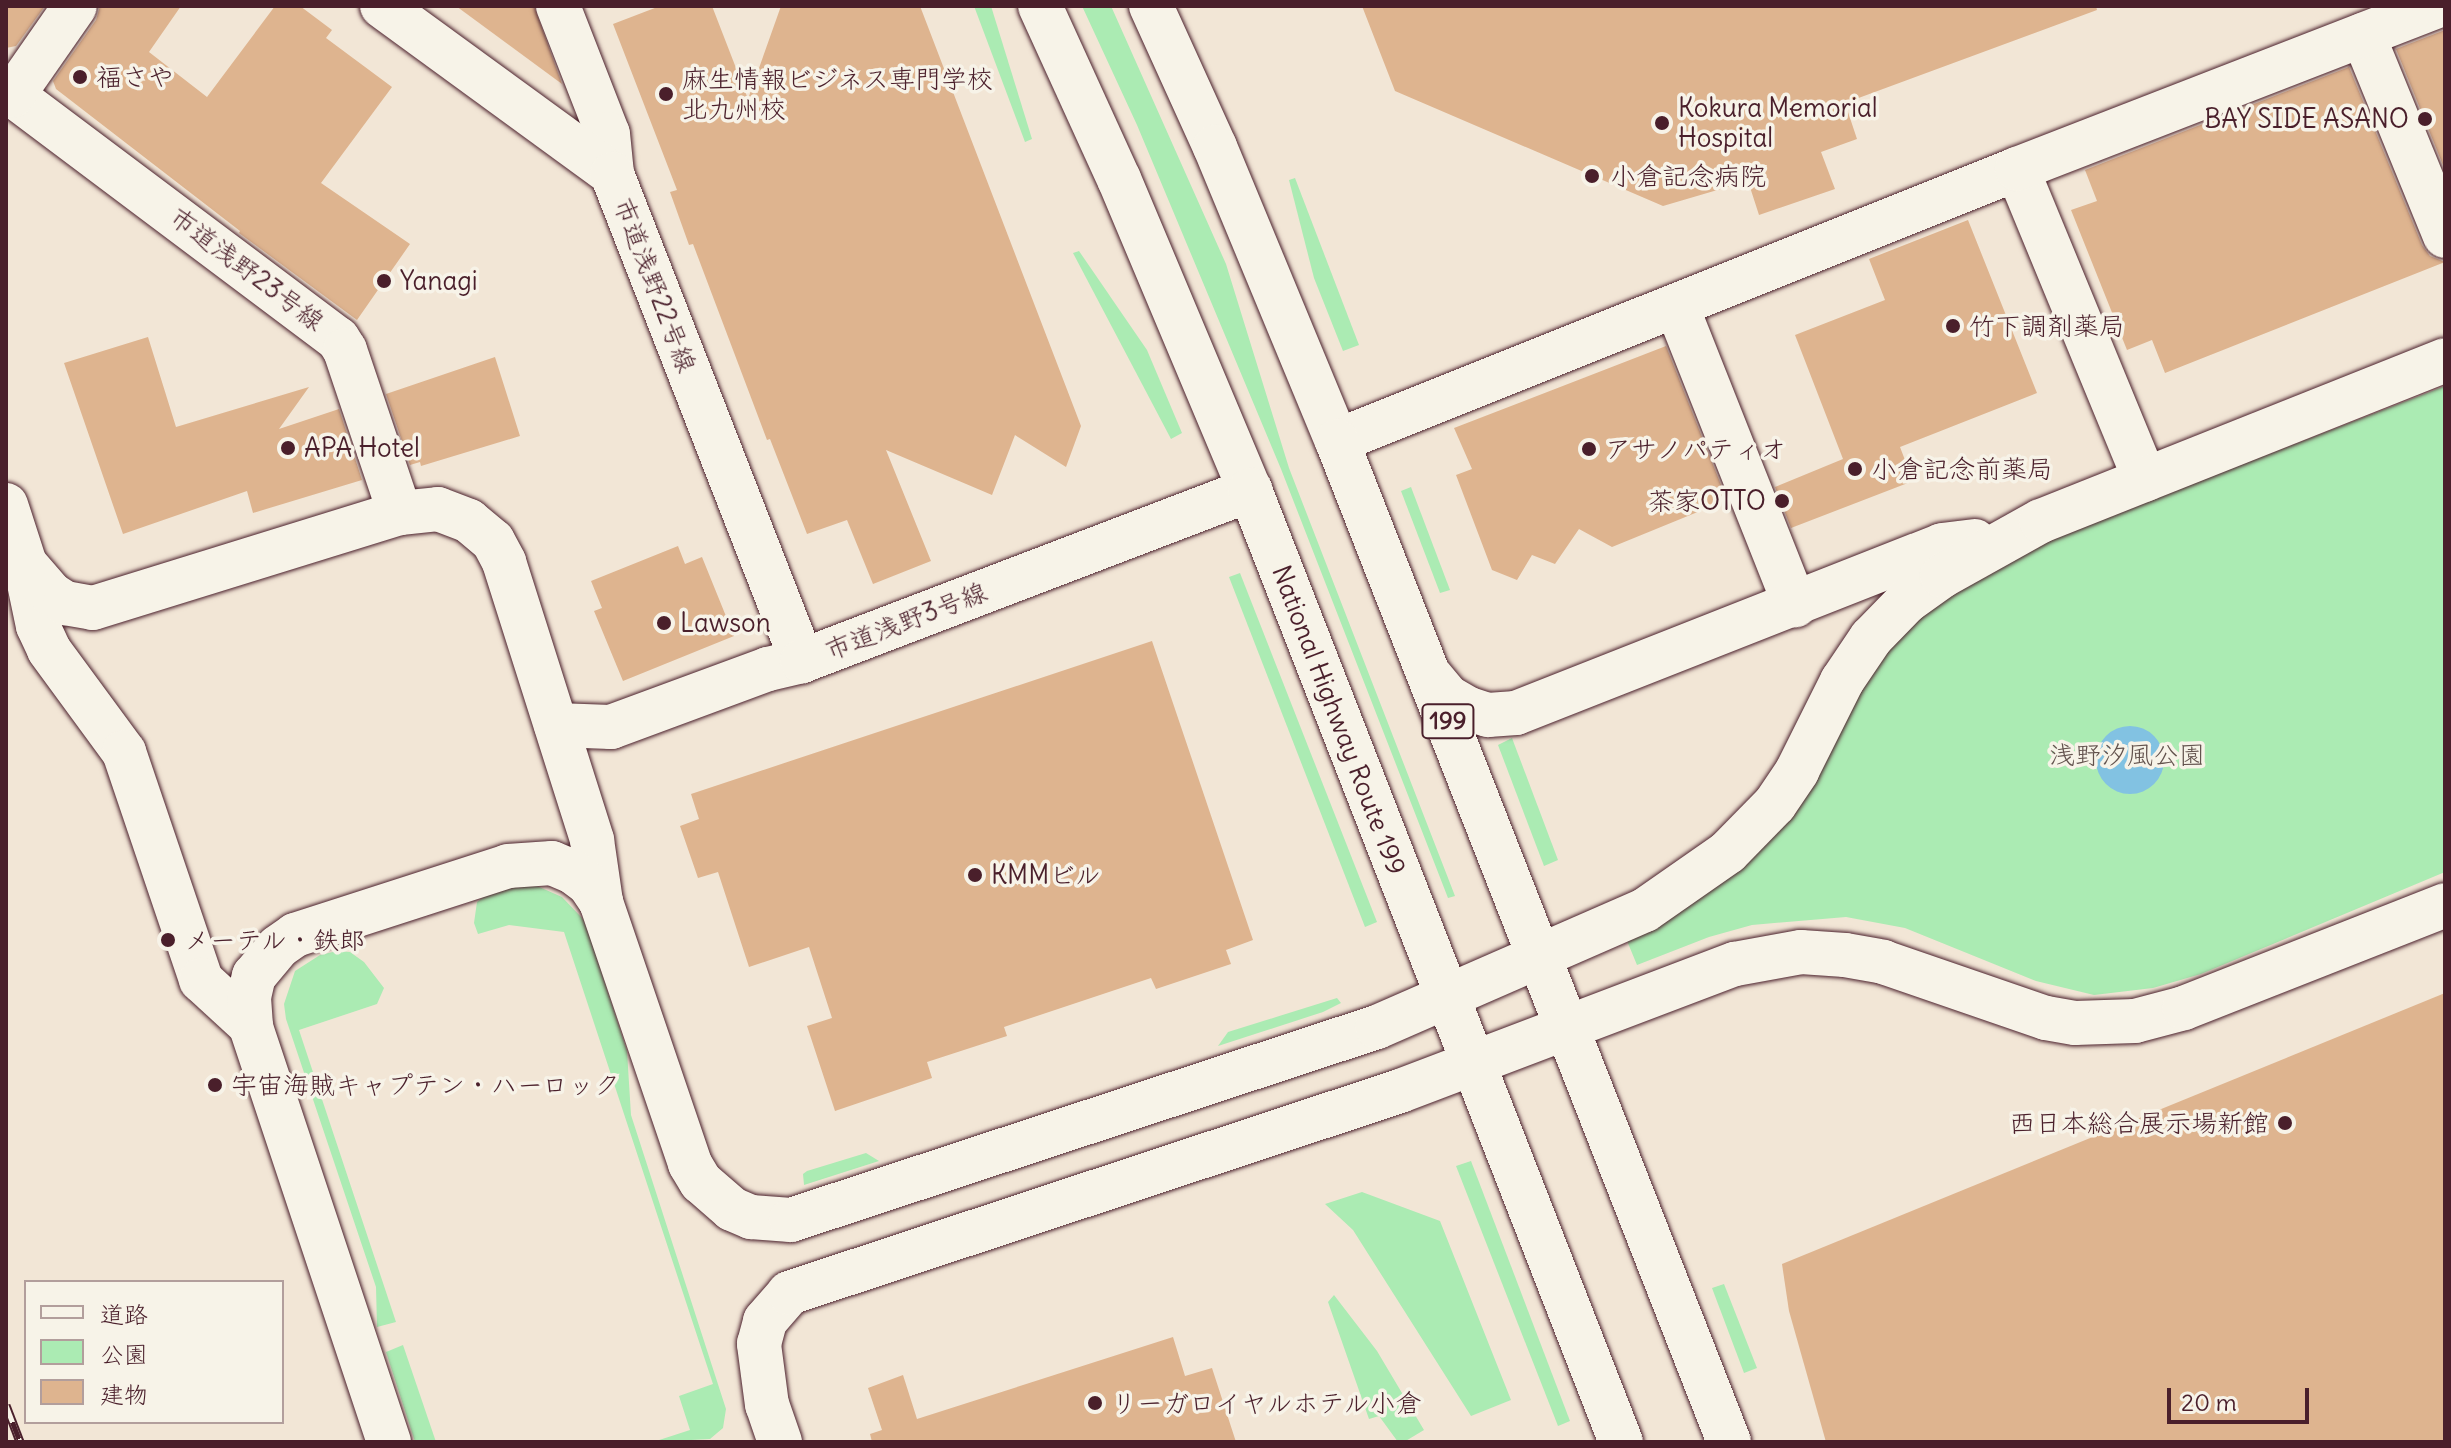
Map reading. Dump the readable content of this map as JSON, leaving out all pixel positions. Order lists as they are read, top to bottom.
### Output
{
  "streets": {
    "main road": [
      "市道浅野23号線",
      "市道浅野22号線",
      "市道浅野3号線",
      "National Highway Route 199",
      "199"
    ]
  },
  "crossings": [
    ["市道浅野22号線", "市道浅野3号線"],
    ["市道浅野3号線", "National Highway Route 199"]
  ],
  "parks": ["浅野汐風公園"],
  "places": [
    "福さや",
    "麻生情報ビジネス専門学校 北九州校",
    "BAY SIDE ASANO",
    "Kokura Memorial Hospital",
    "小倉記念病院",
    "Yanagi",
    "竹下調剤薬局",
    "APA Hotel",
    "アサノパティオ",
    "小倉記念前薬局",
    "茶家OTTO",
    "Lawson",
    "KMMビル",
    "メーテル・鉄郎",
    "宇宙海賊キャプテン・ハーロック",
    "西日本総合展示場新館",
    "リーガロイヤルホテル小倉"
  ],
  "legend": ["道路", "公園", "建物"],
  "scale_bar": "20 m"
}
